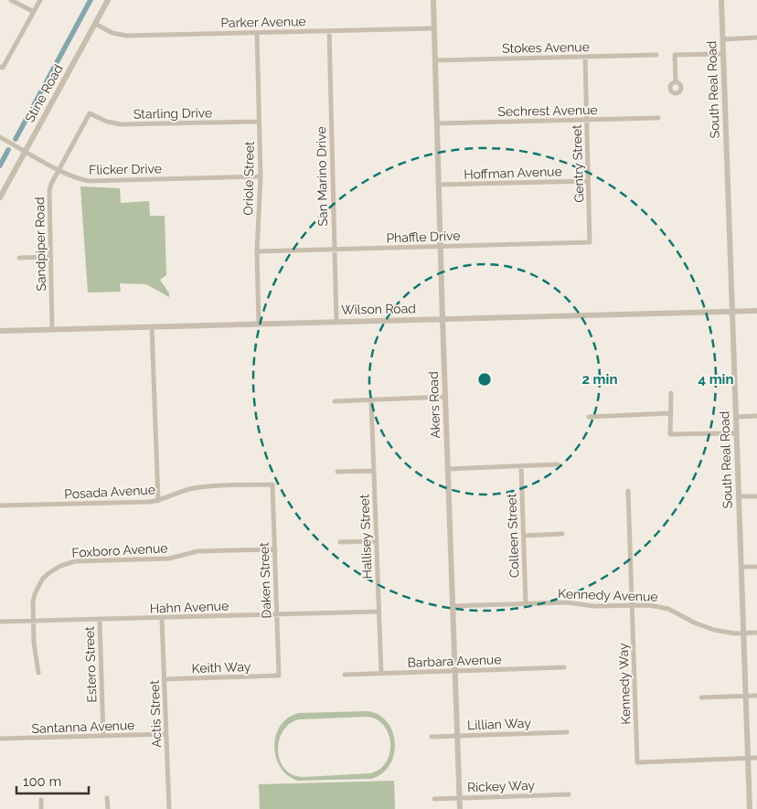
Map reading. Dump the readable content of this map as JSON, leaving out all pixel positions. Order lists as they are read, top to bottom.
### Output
{
  "streets": {
    "street": [
      "Parker Avenue",
      "Stokes Avenue",
      "South Real Road",
      "Stine Road",
      "Sechrest Avenue",
      "Starling Drive",
      "Gentry Street",
      "Flicker Drive",
      "Hoffman Avenue",
      "San Marino Drive",
      "Oriole Street",
      "Phaffle Drive",
      "Sandpiper Road",
      "Wilson Road",
      "Akers Road",
      "Posada Avenue",
      "Colleen Street",
      "Hallisey Street",
      "Foxboro Avenue",
      "Daken Street",
      "Kennedy Avenue",
      "Hahn Avenue",
      "Barbara Avenue",
      "Estero Street",
      "Keith Way",
      "Kennedy Way",
      "Actis Street",
      "Lillian Way",
      "Santanna Avenue",
      "Rickey Way"
    ]
  },
  "crossings": [
    ["Parker Avenue", "Stine Road"],
    ["Parker Avenue", "San Marino Drive"],
    ["Parker Avenue", "Oriole Street"],
    ["Parker Avenue", "Akers Road"],
    ["Stokes Avenue", "Gentry Street"],
    ["Stokes Avenue", "Akers Road"],
    ["South Real Road", "Wilson Road"],
    ["South Real Road", "Kennedy Avenue"],
    ["South Real Road", "Kennedy Way"],
    ["Stine Road", "Flicker Drive"],
    ["Sechrest Avenue", "Gentry Street"],
    ["Sechrest Avenue", "Akers Road"],
    ["Starling Drive", "Oriole Street"],
    ["Starling Drive", "Sandpiper Road"],
    ["Gentry Street", "Hoffman Avenue"],
    ["Gentry Street", "Phaffle Drive"],
    ["Flicker Drive", "Oriole Street"],
    ["Flicker Drive", "Sandpiper Road"],
    ["Hoffman Avenue", "Akers Road"],
    ["San Marino Drive", "Phaffle Drive"],
    ["San Marino Drive", "Wilson Road"],
    ["Oriole Street", "Phaffle Drive"],
    ["Oriole Street", "Wilson Road"],
    ["Phaffle Drive", "Akers Road"],
    ["Sandpiper Road", "Wilson Road"],
    ["Wilson Road", "Akers Road"],
    ["Akers Road", "Kennedy Avenue"],
    ["Akers Road", "Barbara Avenue"],
    ["Akers Road", "Lillian Way"],
    ["Akers Road", "Rickey Way"],
    ["Posada Avenue", "Daken Street"],
    ["Colleen Street", "Kennedy Avenue"],
    ["Hallisey Street", "Hahn Avenue"],
    ["Hallisey Street", "Barbara Avenue"],
    ["Foxboro Avenue", "Daken Street"],
    ["Foxboro Avenue", "Hahn Avenue"],
    ["Daken Street", "Hahn Avenue"],
    ["Daken Street", "Keith Way"],
    ["Kennedy Avenue", "Kennedy Way"],
    ["Hahn Avenue", "Estero Street"],
    ["Hahn Avenue", "Actis Street"],
    ["Estero Street", "Santanna Avenue"],
    ["Keith Way", "Actis Street"],
    ["Actis Street", "Santanna Avenue"]
  ],
  "scale_bar": "100 m",
  "rings": ["2 min", "4 min"]
}
